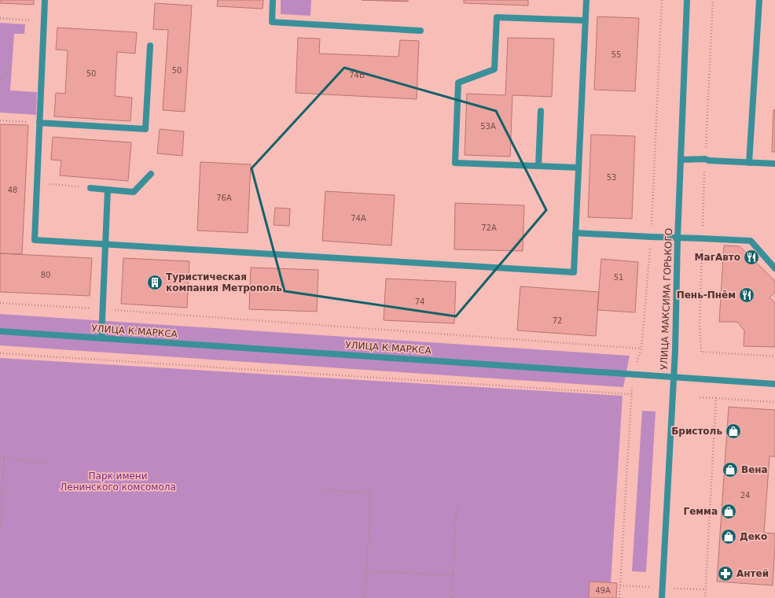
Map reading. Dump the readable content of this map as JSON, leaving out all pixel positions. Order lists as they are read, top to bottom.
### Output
{
  "streets": {
    "street": ["УЛИЦА МАКСИМА ГОРЬКОГО", "УЛИЦА К.МАРКСА"]
  },
  "crossings": [
    ["УЛИЦА МАКСИМА ГОРЬКОГО", "УЛИЦА К.МАРКСА"]
  ],
  "parks": ["Парк имени Ленинского комсомола"],
  "places": {
    "restaurant": ["МагАвто", "Пень-Пнём"],
    "building": ["Туристическая компания Метрополь"],
    "shop": [
      "Бристоль",
      "Вена",
      "Гемма",
      "Деко"
    ],
    "pharmacy": ["Антей"]
  },
  "house_numbers": [
    "55",
    "50",
    "50",
    "74Б",
    "53А",
    "53",
    "48",
    "76А",
    "74А",
    "72А",
    "80",
    "51",
    "74",
    "72",
    "24",
    "49А"
  ]
}
